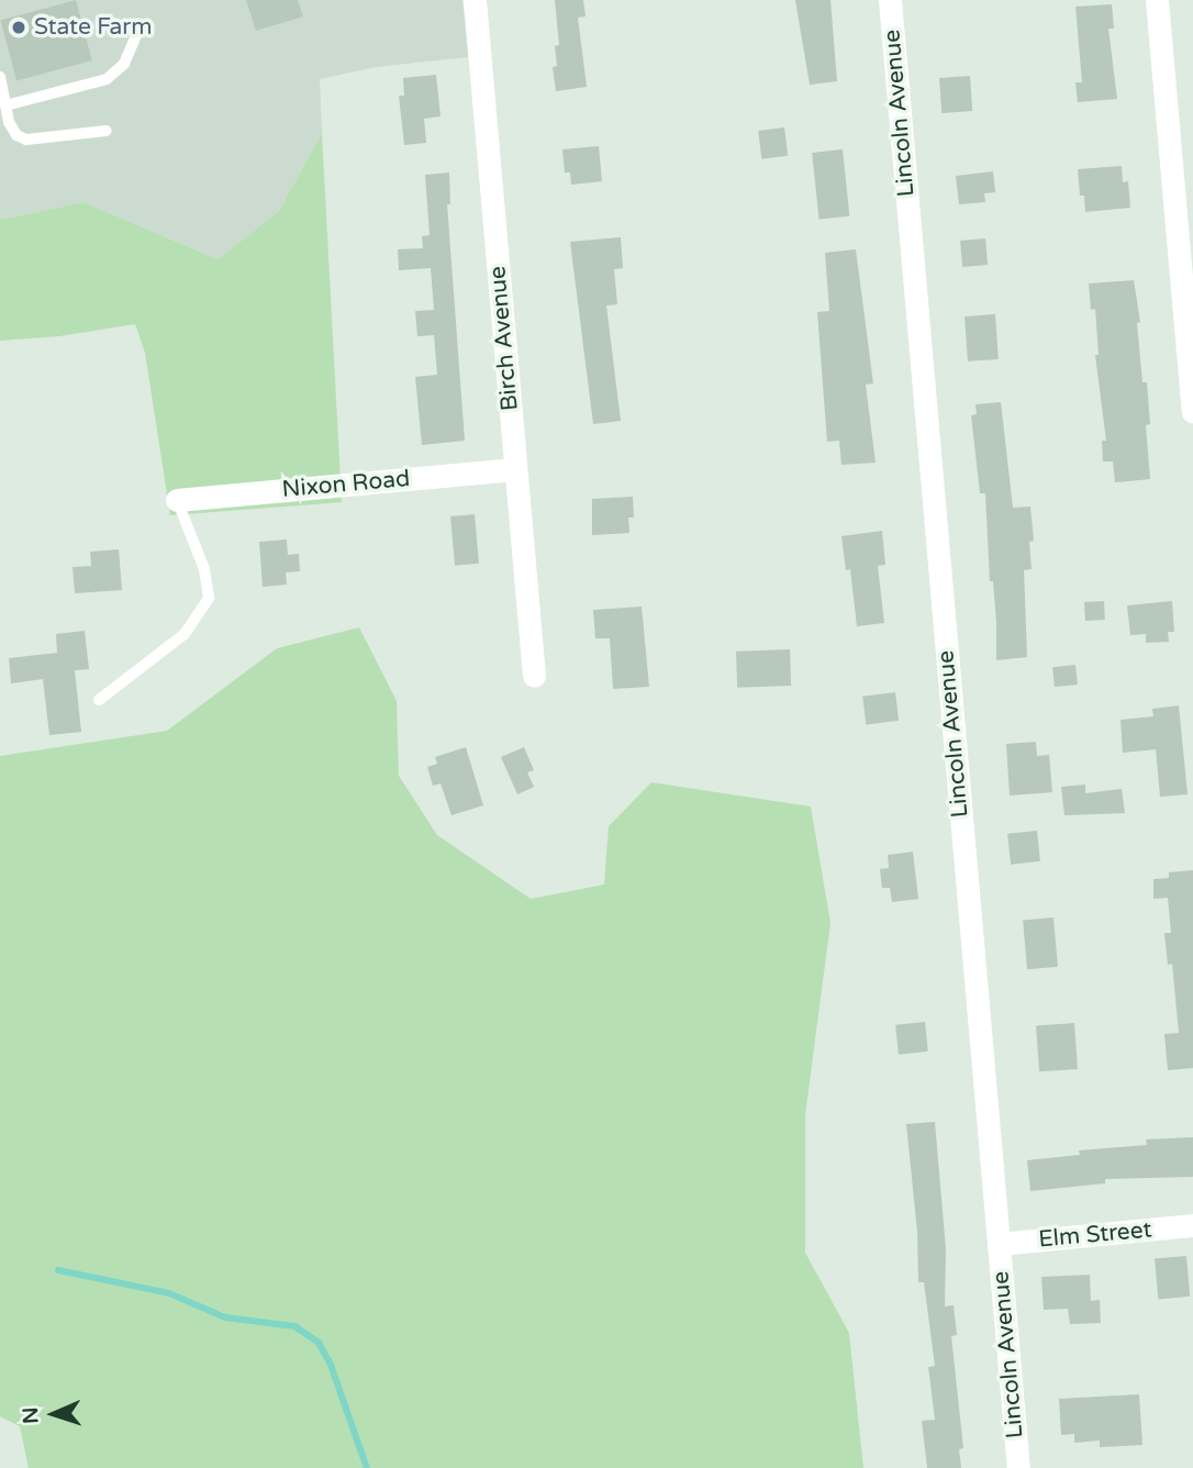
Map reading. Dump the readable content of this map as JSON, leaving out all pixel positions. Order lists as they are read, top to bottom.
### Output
{
  "streets": {
    "street": [
      "Lincoln Avenue",
      "Birch Avenue",
      "Nixon Road",
      "Elm Street"
    ]
  },
  "crossings": [
    ["Lincoln Avenue", "Elm Street"],
    ["Birch Avenue", "Nixon Road"]
  ],
  "places": ["State Farm"],
  "north": "left"
}
